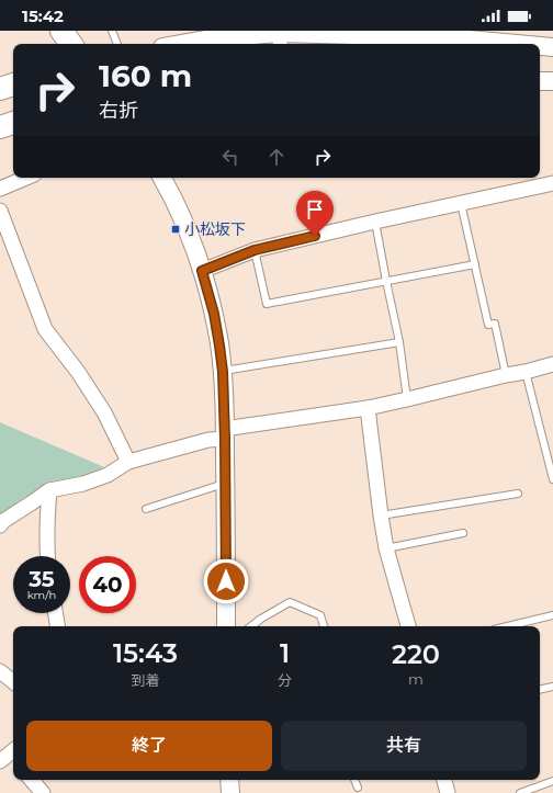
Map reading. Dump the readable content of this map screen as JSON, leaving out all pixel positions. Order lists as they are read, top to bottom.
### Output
{
  "places": {
    "transit": ["小松坂下"]
  },
  "page": {
    "status": "15:42",
    "turn": ["160 m", "右折"],
    "speed": "35 km/h",
    "limit": "40",
    "eta": [
      "15:43",
      "到着",
      "1",
      "分",
      "220",
      "m"
    ],
    "buttons": ["終了", "共有"]
  }
}
